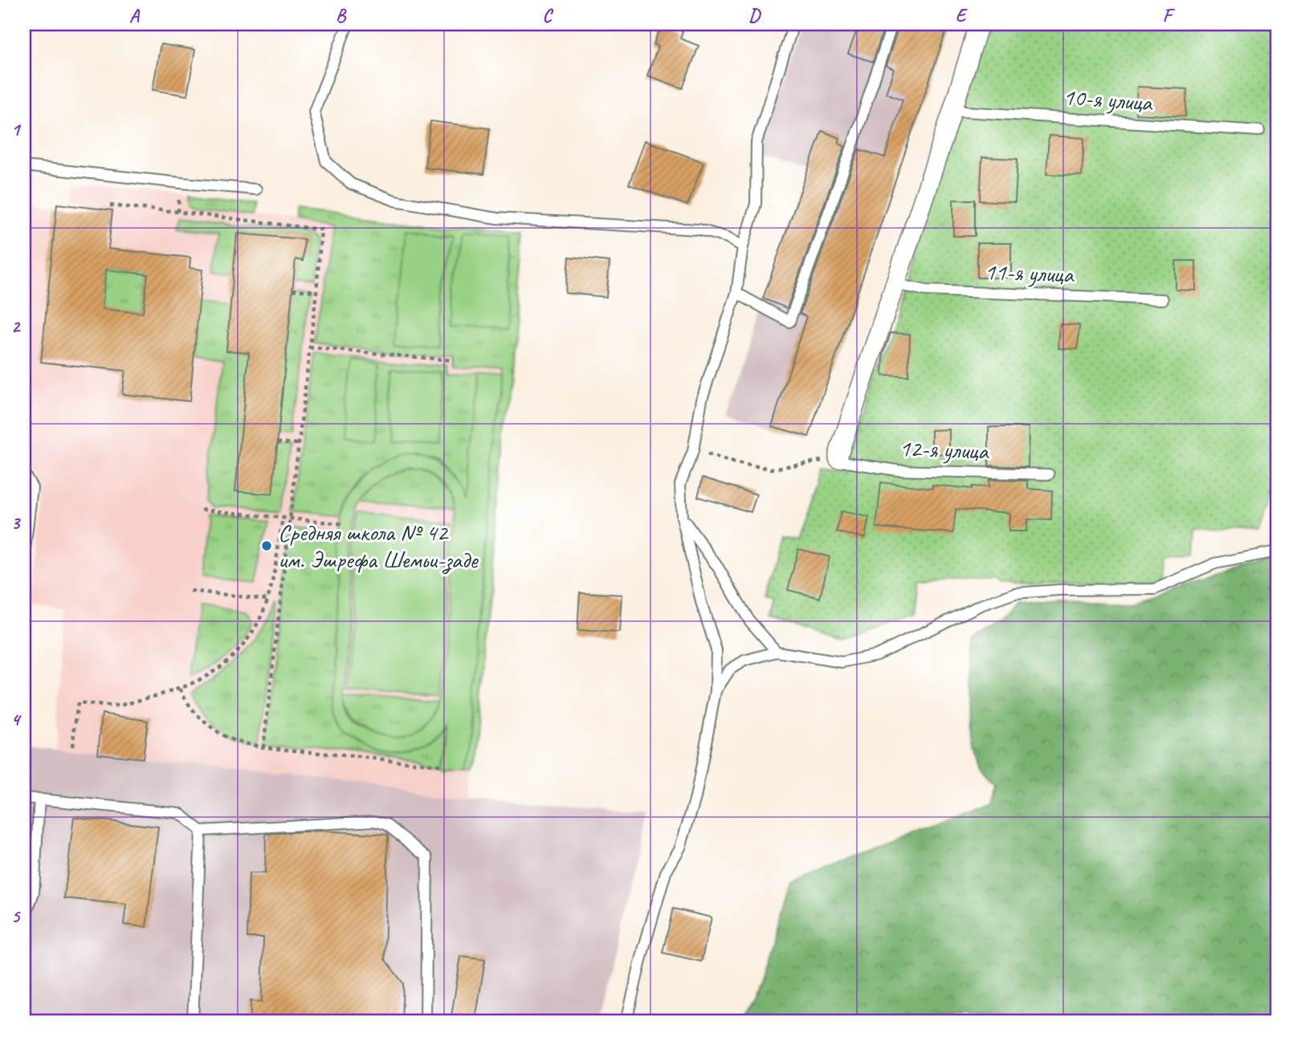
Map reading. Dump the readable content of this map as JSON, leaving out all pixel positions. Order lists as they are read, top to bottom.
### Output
{
  "streets": {
    "lane": ["10-я улица", "11-я улица", "12-я улица"]
  },
  "places": ["Средняя школа № 42 им. Эшрефа Шемьи-заде"],
  "grid": {
    "columns": [
      "A",
      "B",
      "C",
      "D",
      "E",
      "F"
    ],
    "rows": [
      "1",
      "2",
      "3",
      "4",
      "5"
    ]
  }
}
